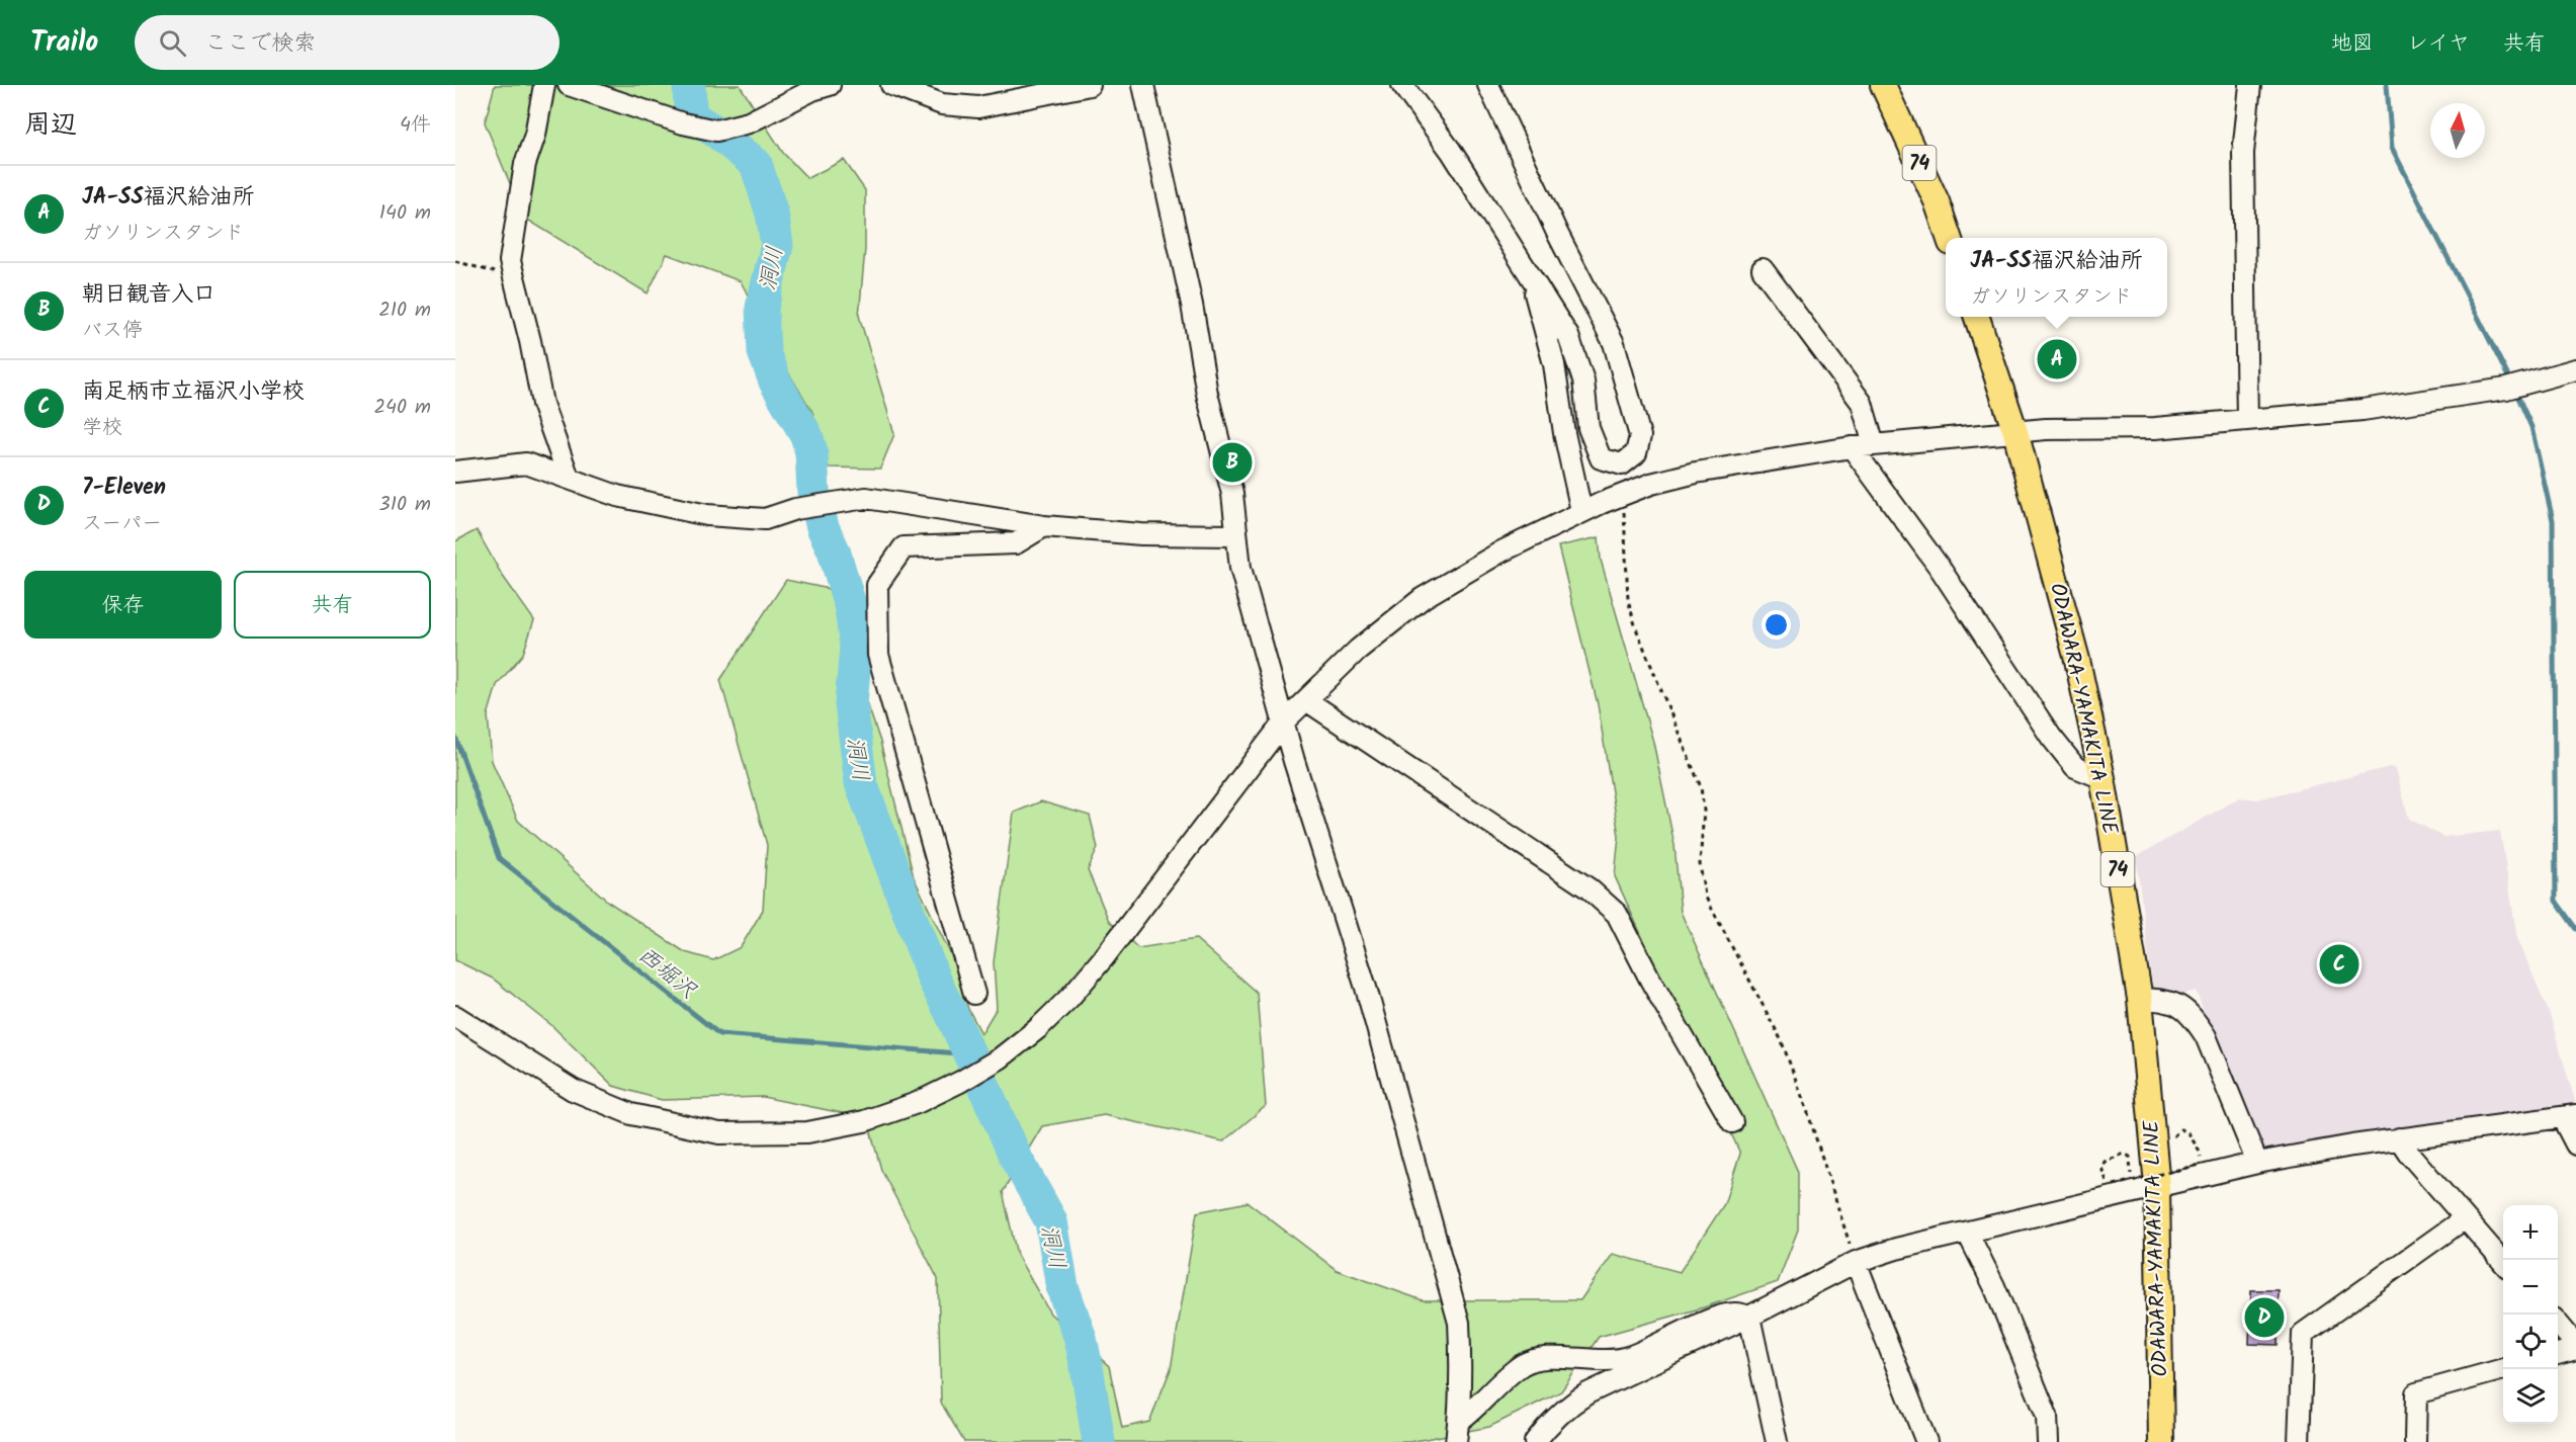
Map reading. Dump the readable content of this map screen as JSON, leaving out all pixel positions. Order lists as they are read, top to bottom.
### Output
{
  "streets": {
    "main road": ["74", "ODAWARA-YAMAKITA LINE"]
  },
  "water": ["洞川", "西堀沢"],
  "north": "top",
  "page": {
    "header": "Trailo",
    "search": "ここで検索",
    "nav": ["地図", "レイヤ", "共有"],
    "heading": ["周辺", "4件"],
    "list": [
      {
        "mark": "A",
        "name": "JA-SS福沢給油所",
        "note": "ガソリンスタンド",
        "value": "140 m"
      },
      {
        "mark": "B",
        "name": "朝日観音入口",
        "note": "バス停",
        "value": "210 m"
      },
      {
        "mark": "C",
        "name": "南足柄市立福沢小学校",
        "note": "学校",
        "value": "240 m"
      },
      {
        "mark": "D",
        "name": "7-Eleven",
        "note": "スーパー",
        "value": "310 m"
      }
    ],
    "popup": ["JA-SS福沢給油所", "ガソリンスタンド"],
    "pins": [
      "A",
      "B",
      "C",
      "D"
    ],
    "buttons": ["保存", "共有"],
    "map_buttons": ["+", "−"]
  }
}
